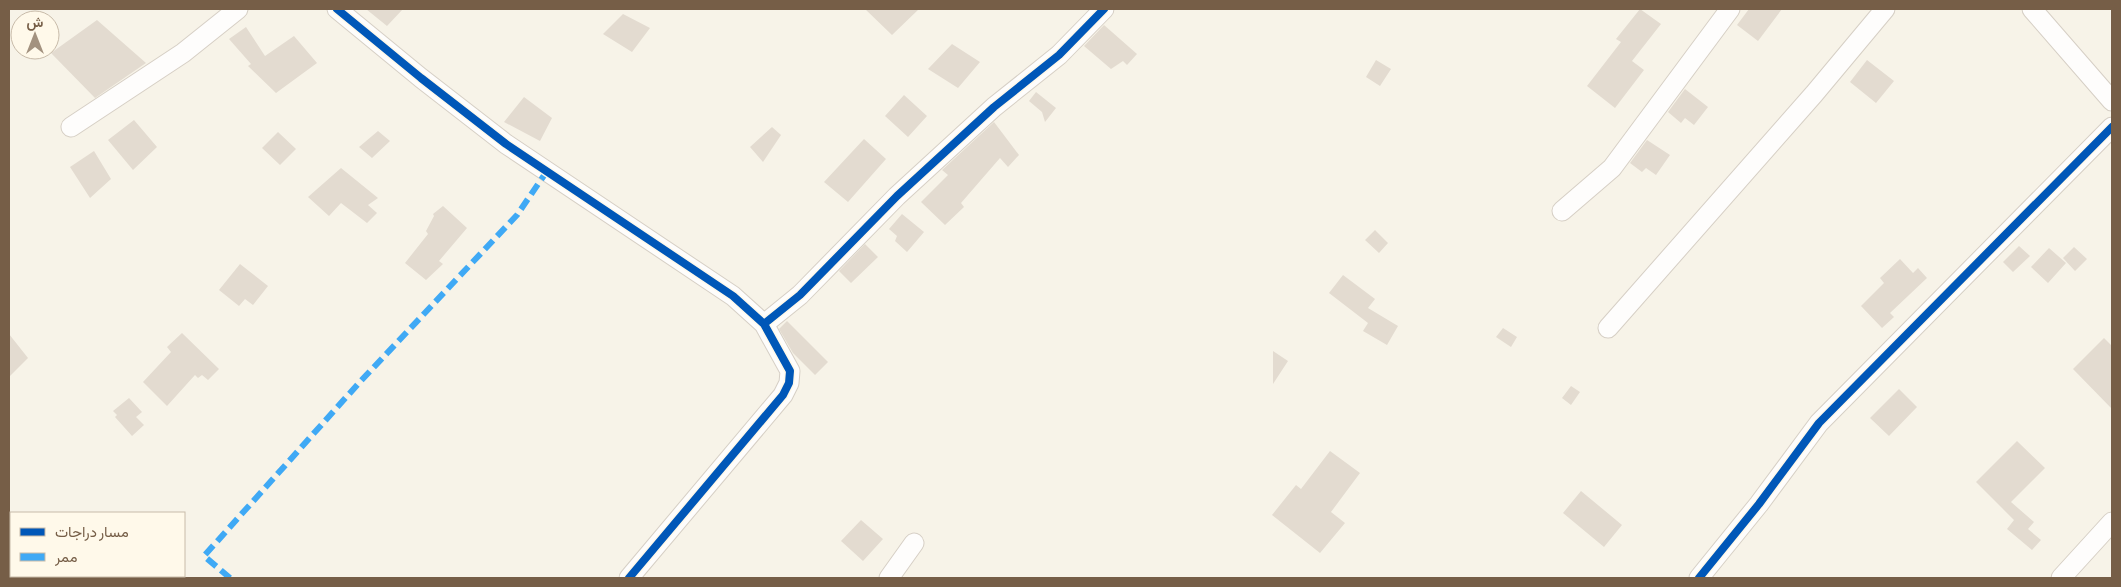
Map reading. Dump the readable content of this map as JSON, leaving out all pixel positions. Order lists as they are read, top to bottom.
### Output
{
  "legend": ["مسار دراجات", "ممر"],
  "north": "top"
}
